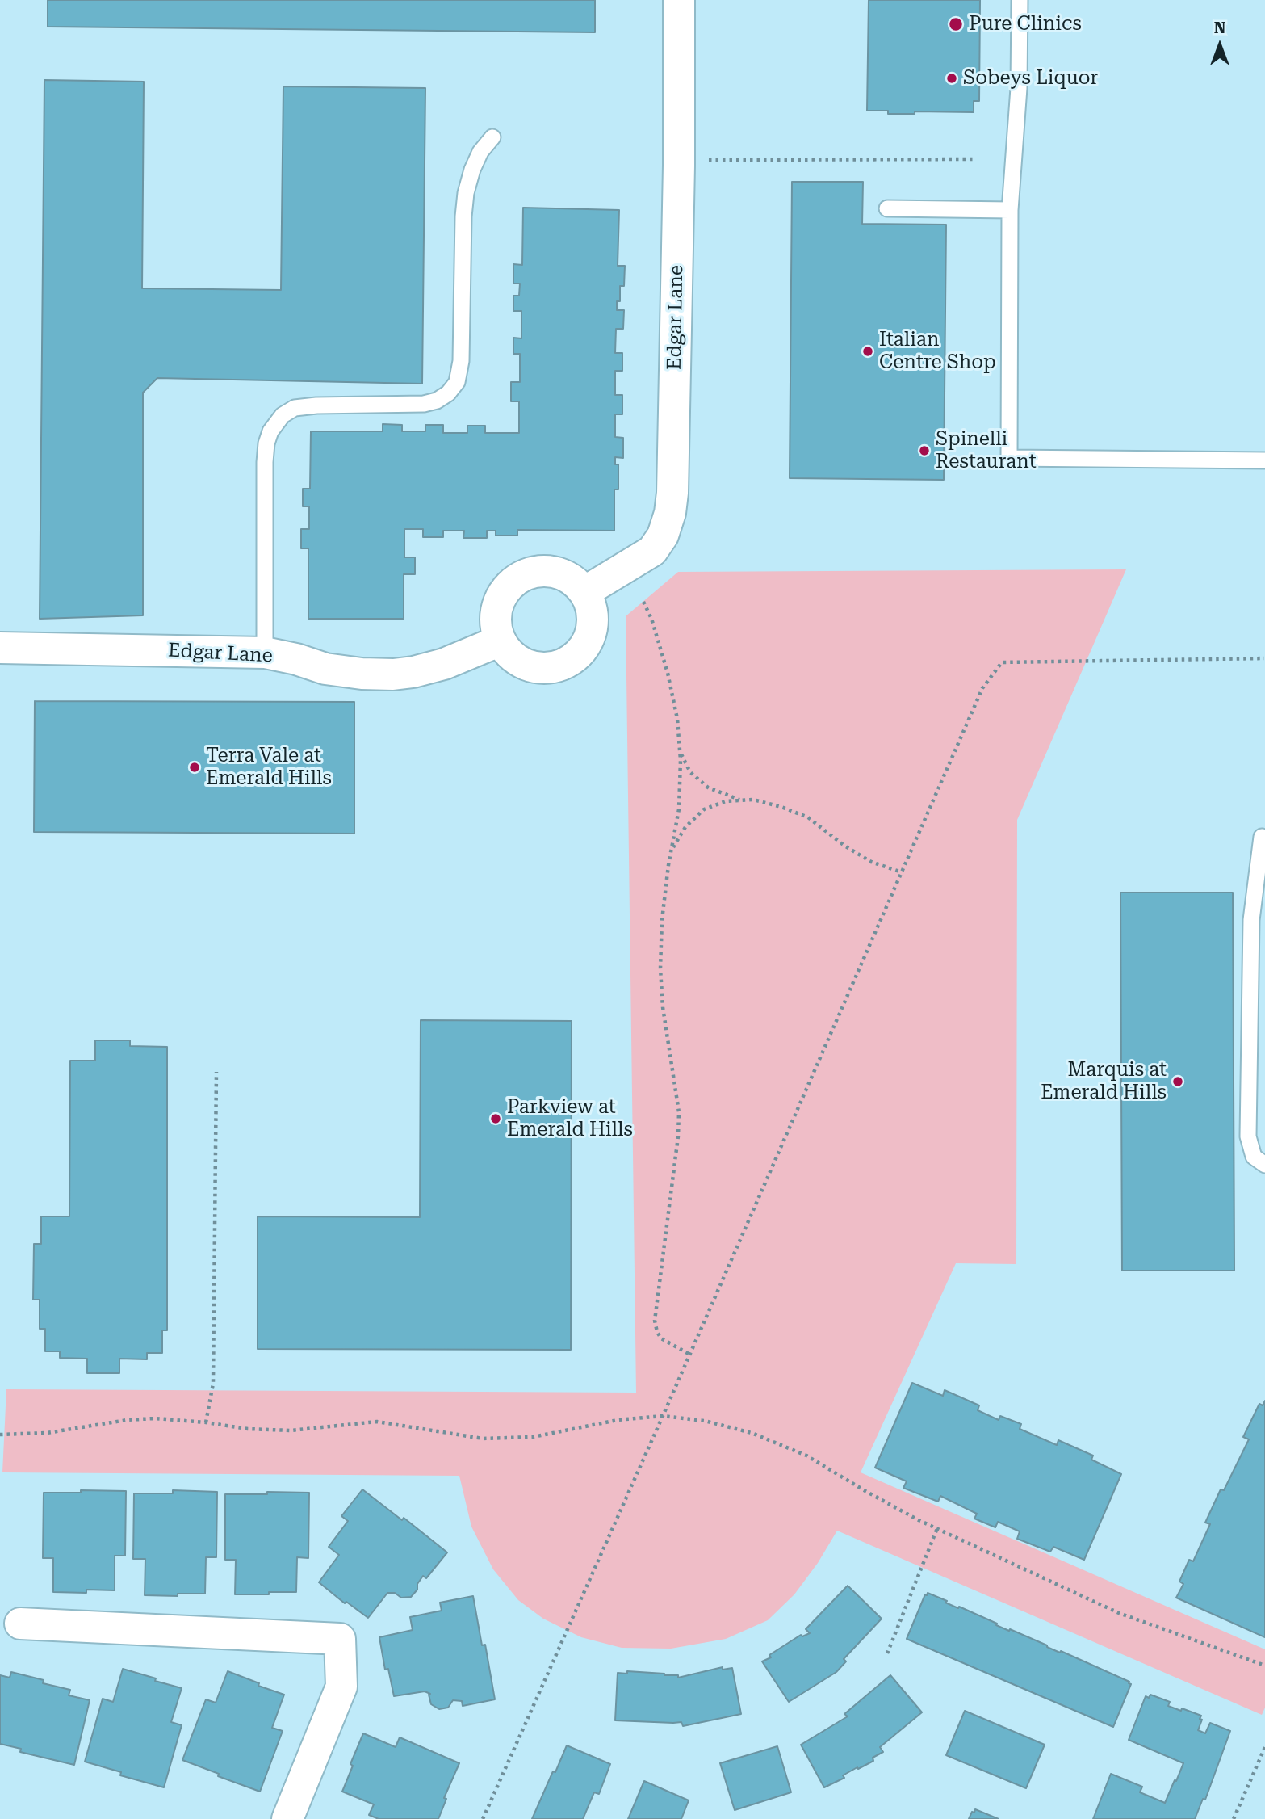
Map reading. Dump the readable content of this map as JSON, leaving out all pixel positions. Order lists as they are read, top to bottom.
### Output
{
  "streets": {
    "street": ["Edgar Lane"]
  },
  "places": [
    "Pure Clinics",
    "Sobeys Liquor",
    "Italian Centre Shop",
    "Spinelli Restaurant",
    "Terra Vale at Emerald Hills",
    "Marquis at Emerald Hills",
    "Parkview at Emerald Hills"
  ],
  "north": "top"
}
